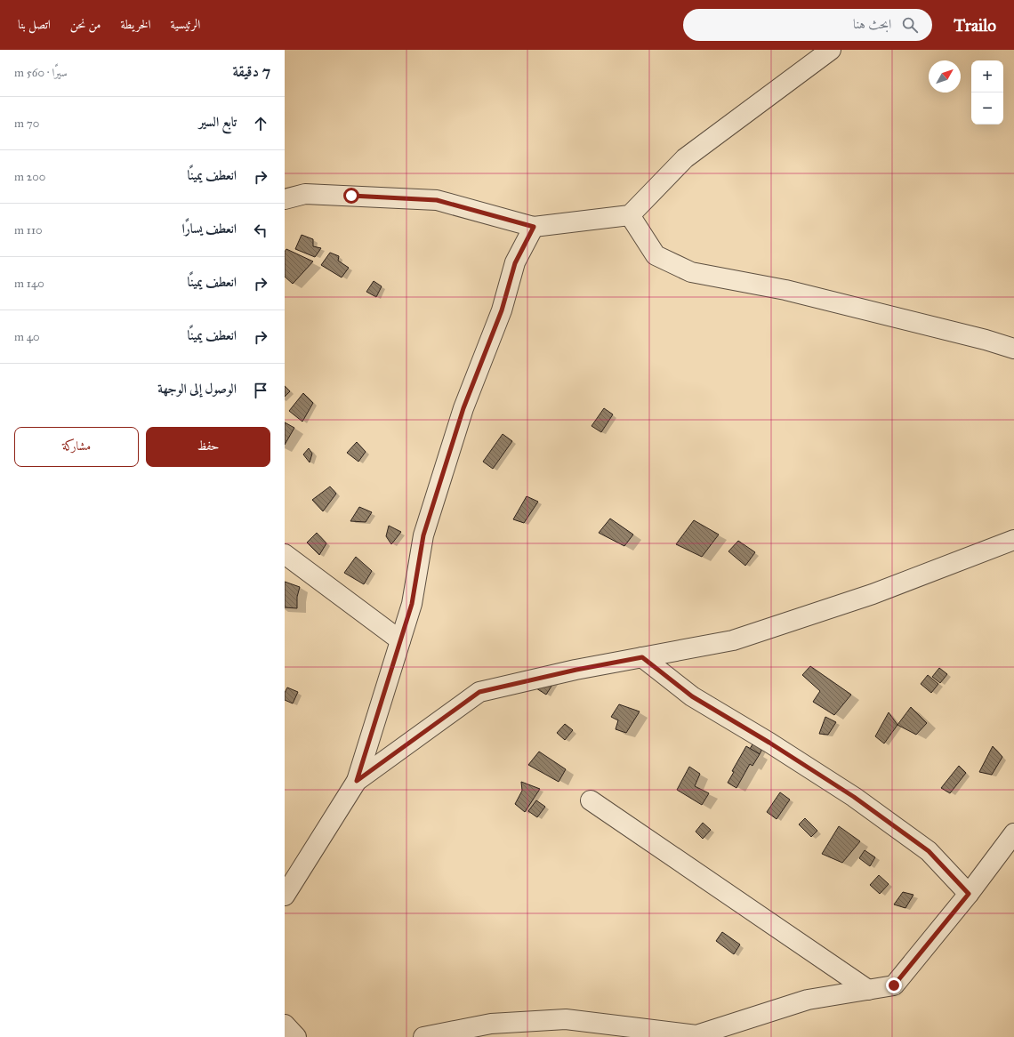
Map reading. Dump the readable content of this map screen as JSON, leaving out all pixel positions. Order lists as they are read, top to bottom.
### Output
{
  "north": "top right",
  "page": {
    "header": "Trailo",
    "search": "ابحث هنا",
    "nav": [
      "الرئيسية",
      "الخريطة",
      "من نحن",
      "اتصل بنا"
    ],
    "heading": ["7 دقيقة", "سيرًا · 560 m"],
    "map_buttons": ["+", "−"],
    "list": [
      ["تابع السير", "70 m"],
      ["انعطف يمينًا", "200 m"],
      ["انعطف يسارًا", "110 m"],
      ["انعطف يمينًا", "140 m"],
      ["انعطف يمينًا", "40 m"],
      "الوصول إلى الوجهة"
    ],
    "buttons": ["حفظ", "مشاركة"]
  }
}
